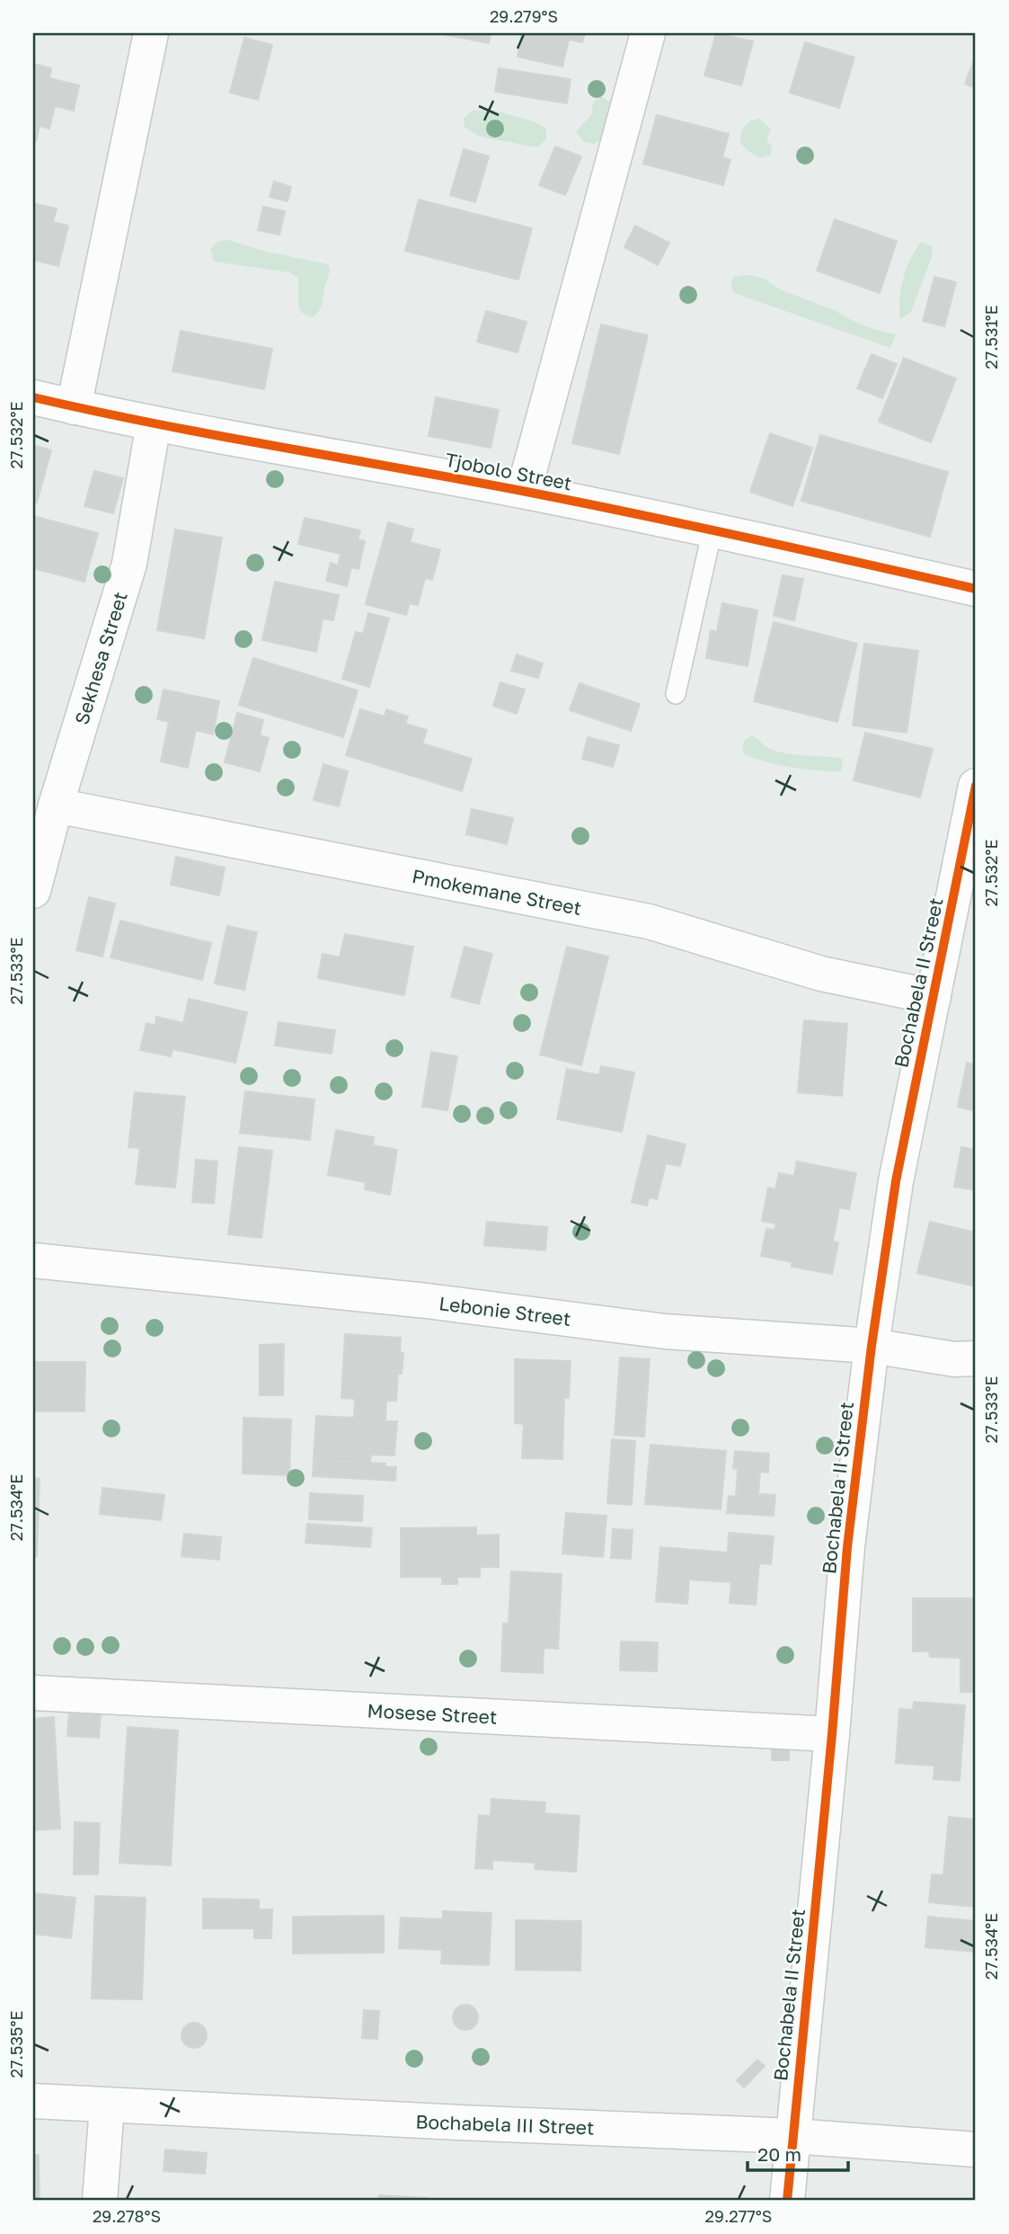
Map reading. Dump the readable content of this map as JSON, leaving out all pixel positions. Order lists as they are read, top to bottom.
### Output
{
  "streets": {
    "street": [
      "Tjobolo Street",
      "Sekhesa Street",
      "Pmokemane Street",
      "Bochabela II Street",
      "Lebonie Street",
      "Mosese Street",
      "Bochabela III Street"
    ]
  },
  "crossings": [
    ["Tjobolo Street", "Sekhesa Street"],
    ["Sekhesa Street", "Pmokemane Street"],
    ["Pmokemane Street", "Bochabela II Street"],
    ["Bochabela II Street", "Lebonie Street"],
    ["Bochabela II Street", "Mosese Street"],
    ["Bochabela II Street", "Bochabela III Street"]
  ],
  "scale_bar": "20 m",
  "coordinates": [
    "29.279°S",
    "27.531°E",
    "27.532°E",
    "27.533°E",
    "27.534°E",
    "27.535°E",
    "29.278°S",
    "29.277°S"
  ]
}
